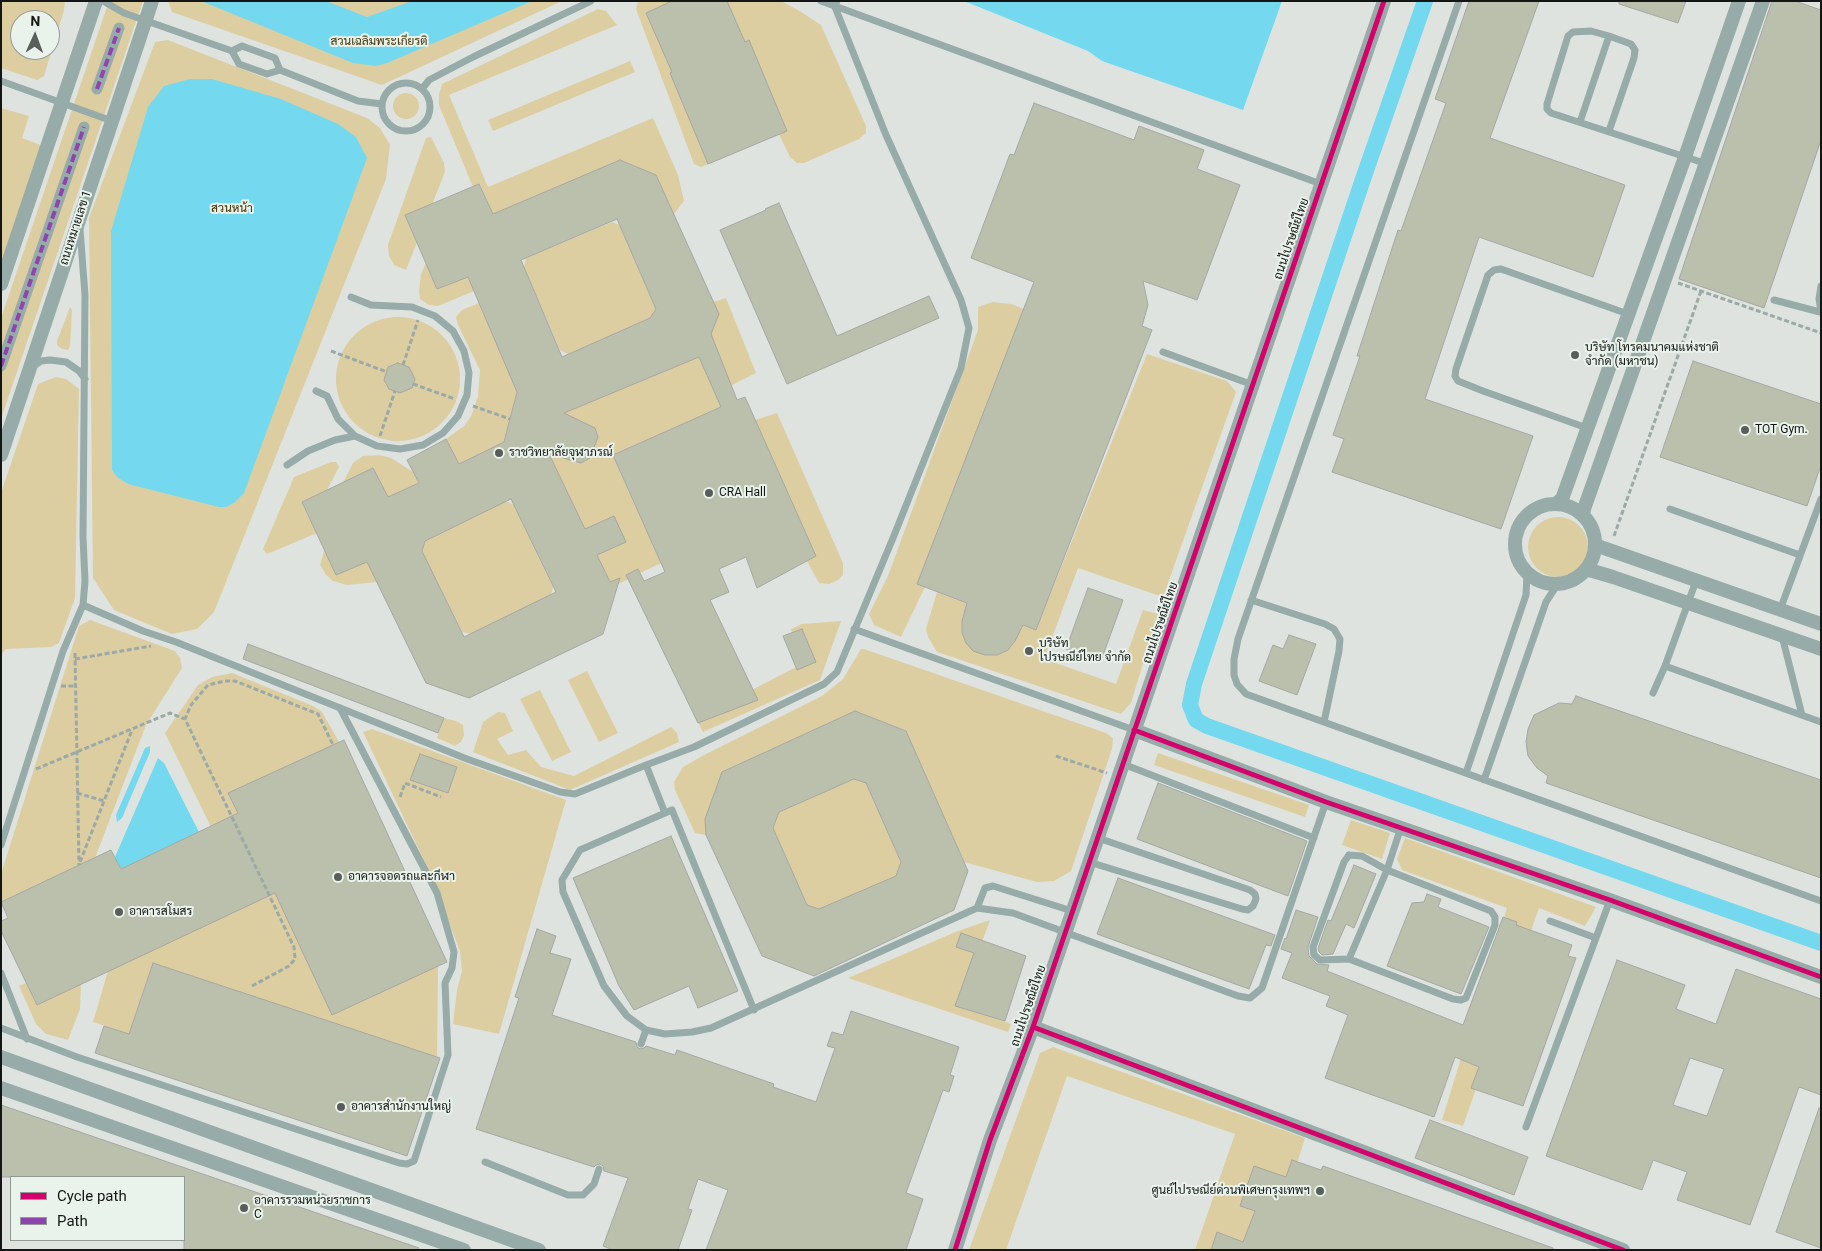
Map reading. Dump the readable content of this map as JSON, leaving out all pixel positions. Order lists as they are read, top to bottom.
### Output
{
  "streets": {
    "street": ["ถนนหมายเลข 1", "ถนนไปรษณีย์ไทย"]
  },
  "parks": ["สวนเฉลิมพระเกียรติ", "สวนหน้า"],
  "places": [
    "บริษัท โทรคมนาคมแห่งชาติ จำกัด (มหาชน)",
    "TOT Gym.",
    "ราชวิทยาลัยจุฬาภรณ์",
    "CRA Hall",
    "บริษัท ไปรษณีย์ไทย จำกัด",
    "อาคารจอดรถและกีฬา",
    "อาคารสโมสร",
    "อาคารสำนักงานใหญ่",
    "ศูนย์ไปรษณีย์ด่วนพิเศษกรุงเทพฯ",
    "อาคารรวมหน่วยราชการ C"
  ],
  "legend": ["Cycle path", "Path"],
  "north": "top"
}
